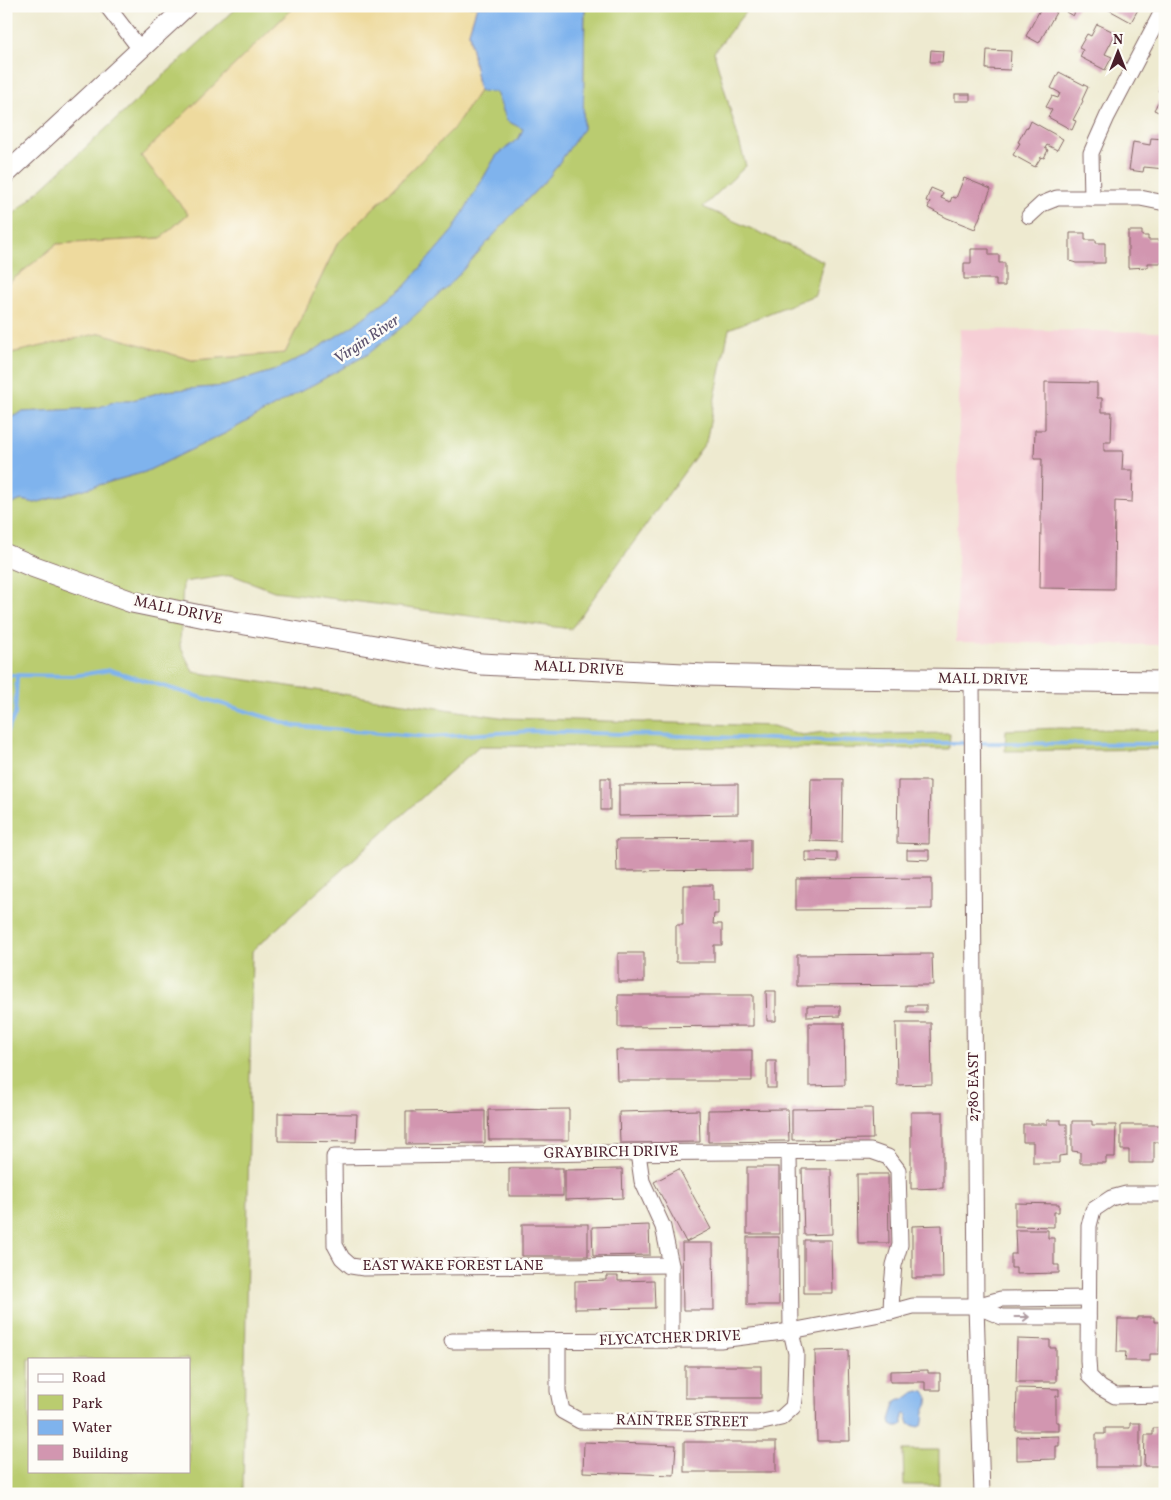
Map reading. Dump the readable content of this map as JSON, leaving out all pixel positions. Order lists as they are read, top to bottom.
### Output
{
  "streets": {
    "main road": ["MALL DRIVE"],
    "street": [
      "2780 EAST",
      "GRAYBIRCH DRIVE",
      "EAST WAKE FOREST LANE",
      "FLYCATCHER DRIVE",
      "RAIN TREE STREET"
    ]
  },
  "crossings": [
    ["MALL DRIVE", "2780 EAST"],
    ["2780 EAST", "FLYCATCHER DRIVE"],
    ["GRAYBIRCH DRIVE", "EAST WAKE FOREST LANE"],
    ["GRAYBIRCH DRIVE", "FLYCATCHER DRIVE"],
    ["FLYCATCHER DRIVE", "RAIN TREE STREET"]
  ],
  "water": ["Virgin River"],
  "legend": [
    "Road",
    "Park",
    "Water",
    "Building"
  ],
  "north": "top"
}
